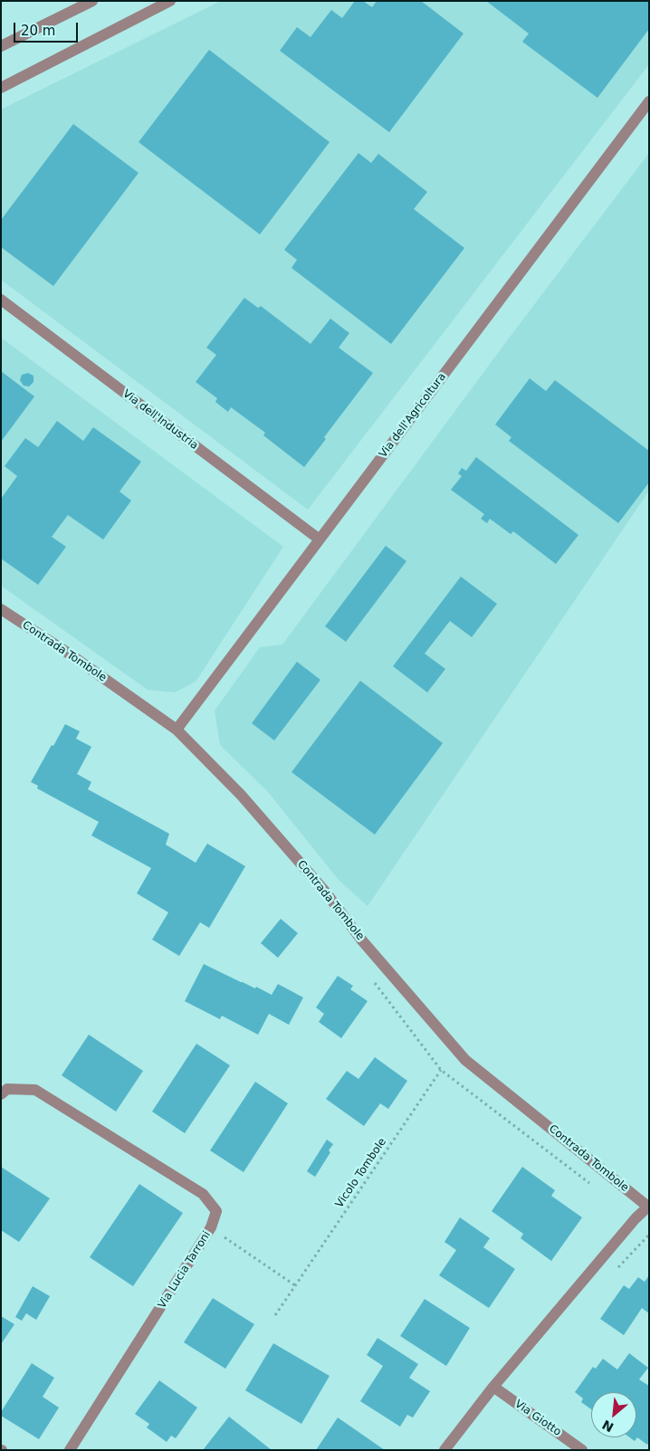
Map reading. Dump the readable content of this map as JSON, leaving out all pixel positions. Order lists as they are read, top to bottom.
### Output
{
  "streets": {
    "street": [
      "Via dell'Agricoltura",
      "Via dell'Industria",
      "Contrada Tombole",
      "Via Lucia Tarroni",
      "Via Giotto"
    ],
    "path": ["Vicolo Tombole"]
  },
  "crossings": [
    ["Via dell'Agricoltura", "Via dell'Industria"],
    ["Via dell'Agricoltura", "Contrada Tombole"],
    ["Contrada Tombole", "Via Giotto"]
  ],
  "scale_bar": "20 m",
  "north": "bottom left"
}
